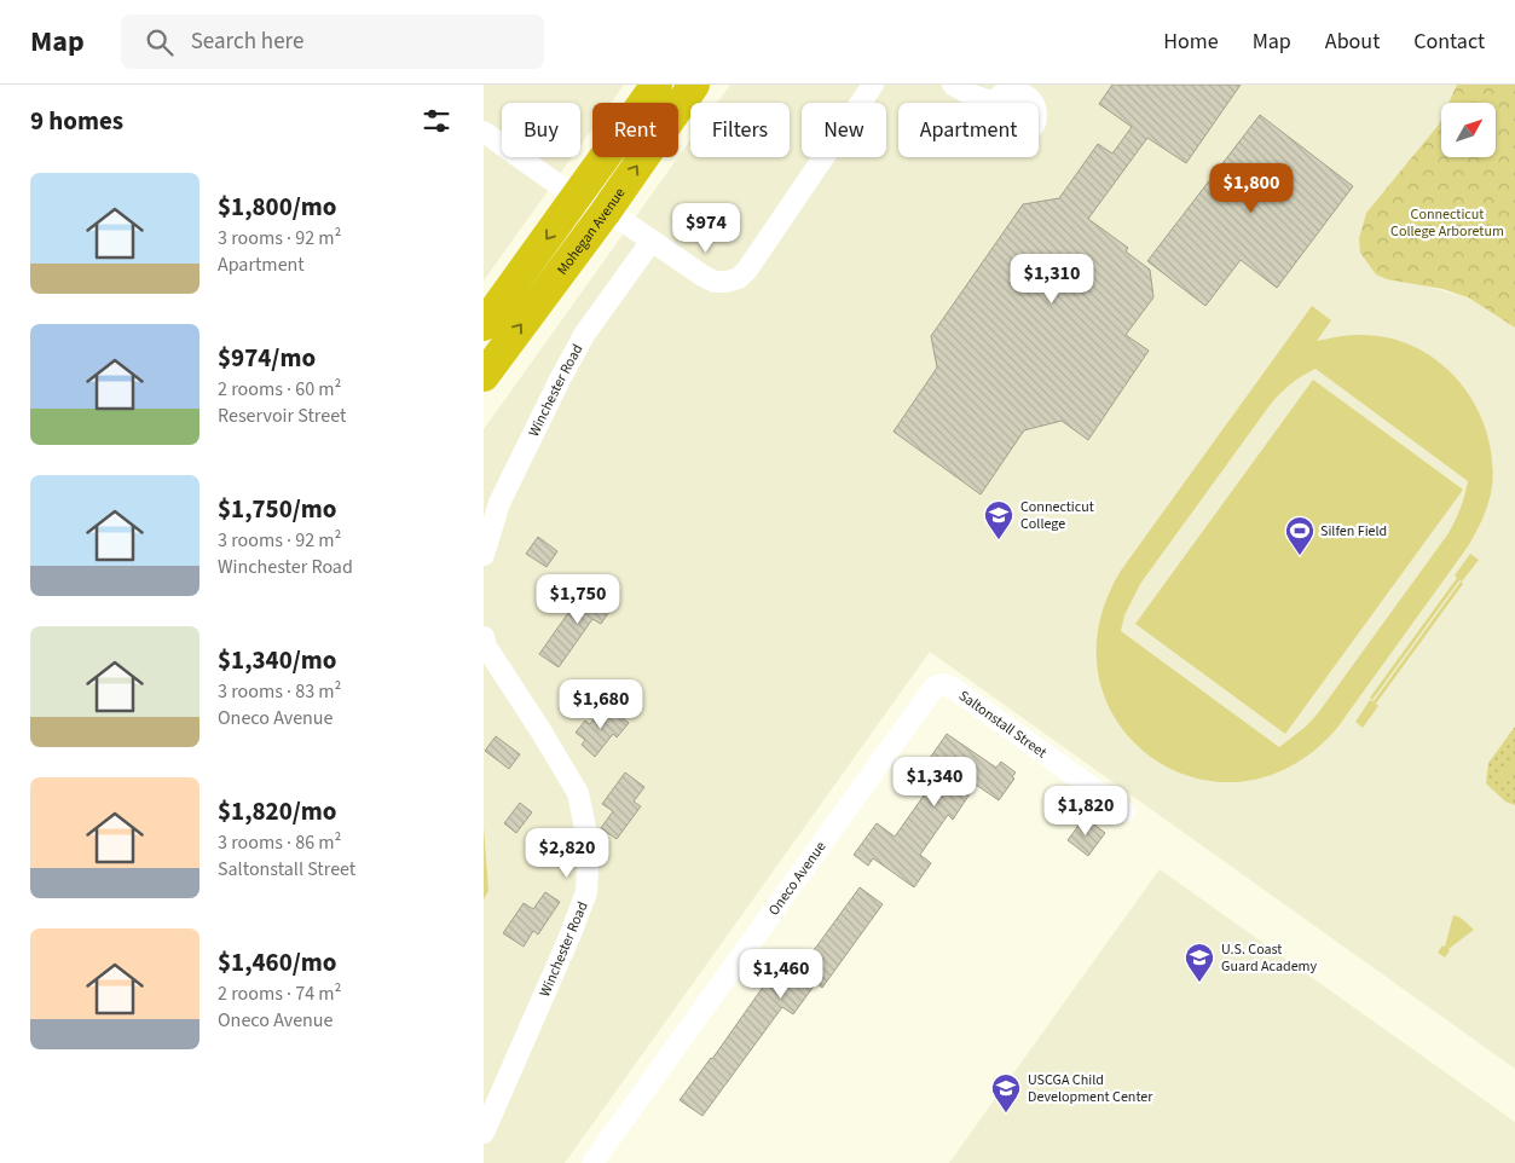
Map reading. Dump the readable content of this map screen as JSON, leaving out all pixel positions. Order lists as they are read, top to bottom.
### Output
{
  "streets": {
    "highway": ["Mohegan Avenue"],
    "street": ["Winchester Road", "Saltonstall Street", "Oneco Avenue"]
  },
  "crossings": [
    ["Saltonstall Street", "Oneco Avenue"]
  ],
  "parks": ["Connecticut College Arboretum"],
  "places": {
    "school or university": ["Connecticut College", "U.S. Coast Guard Academy", "USCGA Child Development Center"],
    "sports": ["Silfen Field"]
  },
  "north": "top right",
  "page": {
    "header": "Map",
    "search": "Search here",
    "nav": [
      "Home",
      "Map",
      "About",
      "Contact"
    ],
    "heading": "9 homes",
    "chip": [
      "Buy",
      "Rent",
      "Filters",
      "New",
      "Apartment"
    ],
    "list": [
      {
        "name": "$1,800/mo",
        "note": "3 rooms · 92 m² · Apartment"
      },
      {
        "name": "$974/mo",
        "note": "2 rooms · 60 m² · Reservoir Street"
      },
      {
        "name": "$1,750/mo",
        "note": "3 rooms · 92 m² · Winchester Road"
      },
      {
        "name": "$1,340/mo",
        "note": "3 rooms · 83 m² · Oneco Avenue"
      },
      {
        "name": "$1,820/mo",
        "note": "3 rooms · 86 m² · Saltonstall Street"
      },
      {
        "name": "$1,460/mo",
        "note": "2 rooms · 74 m² · Oneco Avenue"
      }
    ],
    "price": [
      "$1,800",
      "$974",
      "$1,310",
      "$1,750",
      "$1,680",
      "$1,340",
      "$1,820",
      "$2,820",
      "$1,460"
    ]
  }
}
